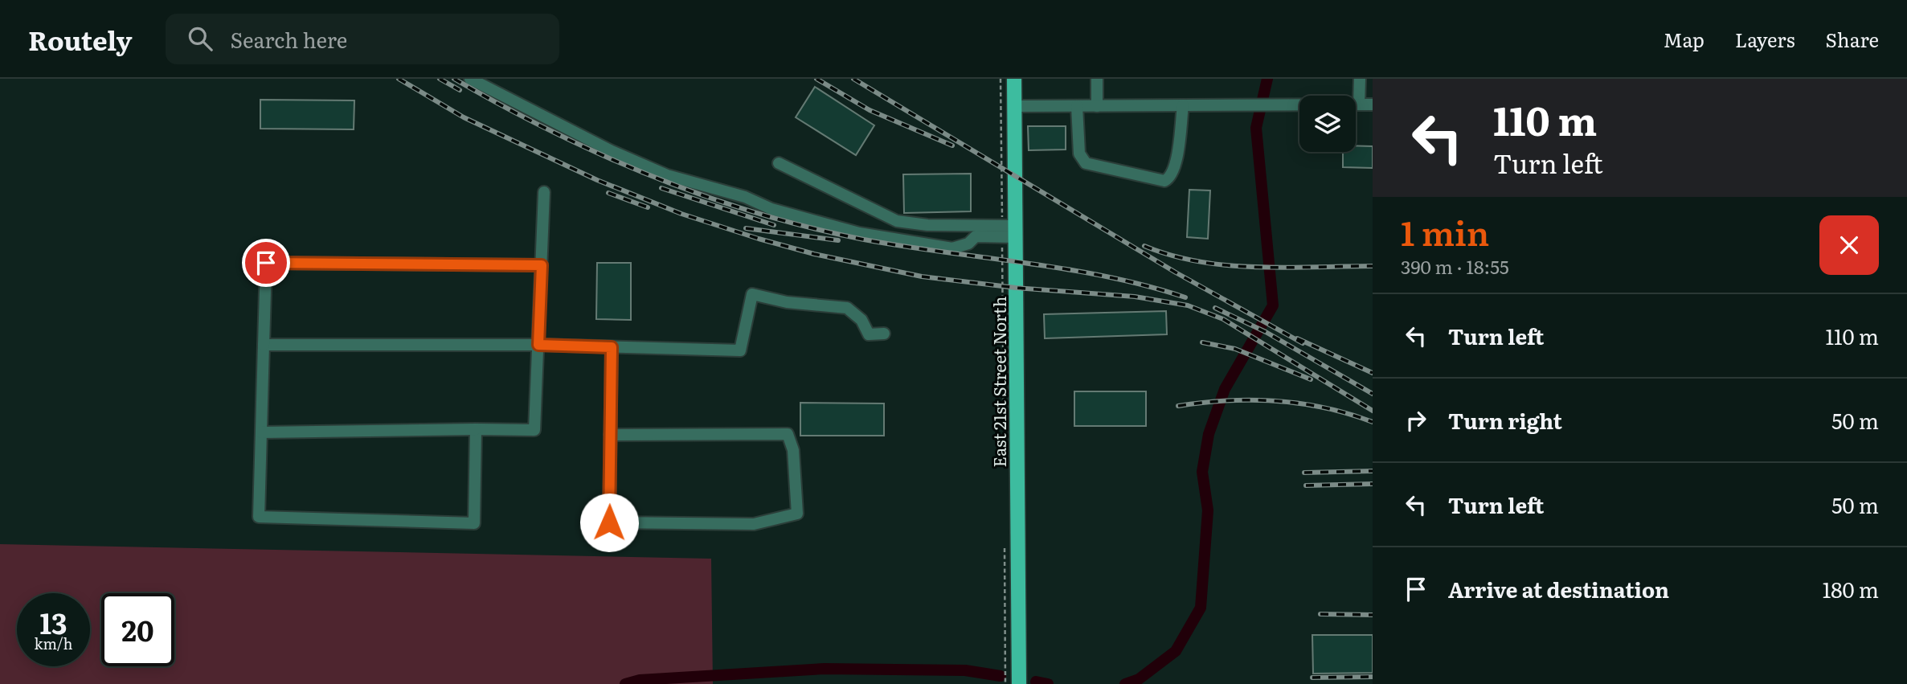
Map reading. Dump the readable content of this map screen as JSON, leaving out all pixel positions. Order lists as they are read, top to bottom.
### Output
{
  "streets": {
    "main road": ["East 21st Street North"]
  },
  "page": {
    "header": "Routely",
    "search": "Search here",
    "nav": ["Map", "Layers", "Share"],
    "turn": ["110 m", "Turn left"],
    "heading": ["1 min", "390 m · 18:55"],
    "list": [
      {
        "name": "Turn left",
        "value": "110 m"
      },
      {
        "name": "Turn right",
        "value": "50 m"
      },
      {
        "name": "Turn left",
        "value": "50 m"
      },
      {
        "name": "Arrive at destination",
        "value": "180 m"
      }
    ],
    "speed": "13 km/h",
    "limit": "20"
  }
}
